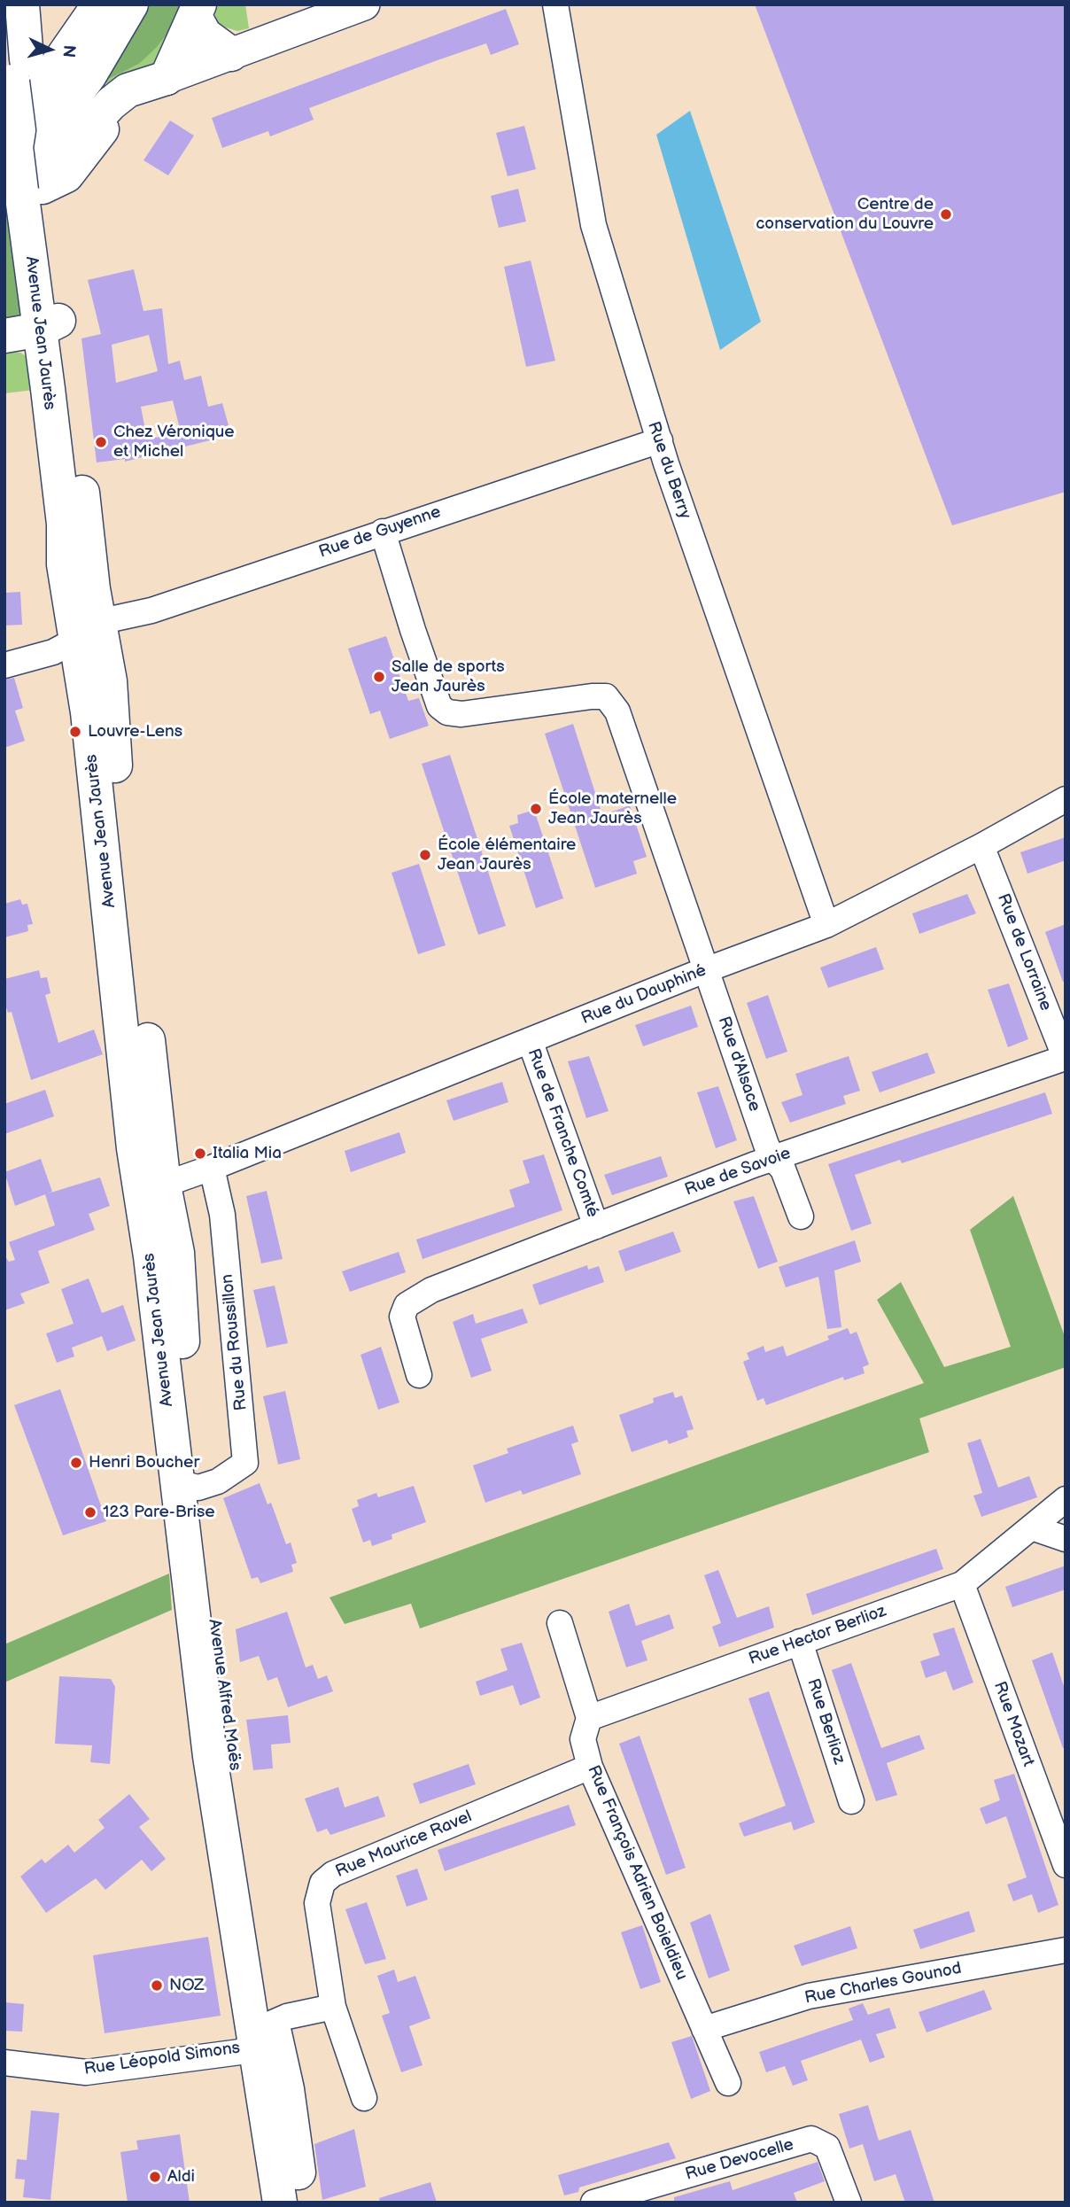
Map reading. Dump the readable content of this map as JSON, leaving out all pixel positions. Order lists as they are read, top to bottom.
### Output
{
  "streets": {
    "main road": ["Avenue Jean Jaurès", "Avenue Alfred Maës"],
    "street": [
      "Rue du Berry",
      "Rue de Guyenne",
      "Rue de Lorraine",
      "Rue du Dauphiné",
      "Rue d'Alsace",
      "Rue de Franche Comté",
      "Rue de Savoie",
      "Rue du Roussillon",
      "Rue Hector Berlioz",
      "Rue Berlioz",
      "Rue Mozart",
      "Rue Maurice Ravel",
      "Rue François Adrien Boieldieu",
      "Rue Charles Gounod",
      "Rue Léopold Simons",
      "Rue Devocelle"
    ]
  },
  "crossings": [
    ["Avenue Jean Jaurès", "Rue de Guyenne"],
    ["Avenue Jean Jaurès", "Rue du Dauphiné"],
    ["Avenue Jean Jaurès", "Avenue Alfred Maës"],
    ["Rue du Berry", "Rue de Guyenne"],
    ["Rue du Berry", "Rue du Dauphiné"],
    ["Rue de Guyenne", "Rue d'Alsace"],
    ["Rue de Lorraine", "Rue du Dauphiné"],
    ["Rue de Lorraine", "Rue de Savoie"],
    ["Rue du Dauphiné", "Rue d'Alsace"],
    ["Rue du Dauphiné", "Rue de Franche Comté"],
    ["Rue du Dauphiné", "Rue du Roussillon"],
    ["Rue du Dauphiné", "Avenue Alfred Maës"],
    ["Rue d'Alsace", "Rue de Savoie"],
    ["Rue de Franche Comté", "Rue de Savoie"],
    ["Rue du Roussillon", "Avenue Alfred Maës"],
    ["Rue Hector Berlioz", "Rue Berlioz"],
    ["Rue Hector Berlioz", "Rue Mozart"],
    ["Rue Hector Berlioz", "Rue François Adrien Boieldieu"],
    ["Avenue Alfred Maës", "Rue Léopold Simons"],
    ["Rue Maurice Ravel", "Rue François Adrien Boieldieu"],
    ["Rue Maurice Ravel", "Rue Léopold Simons"],
    ["Rue François Adrien Boieldieu", "Rue Charles Gounod"]
  ],
  "places": [
    "Centre de conservation du Louvre",
    "Chez Véronique et Michel",
    "Salle de sports Jean Jaurès",
    "Louvre-Lens",
    "École maternelle Jean Jaurès",
    "École élémentaire Jean Jaurès",
    "Italia Mia",
    "Henri Boucher",
    "123 Pare-Brise",
    "NOZ",
    "Aldi"
  ],
  "north": "right"
}
